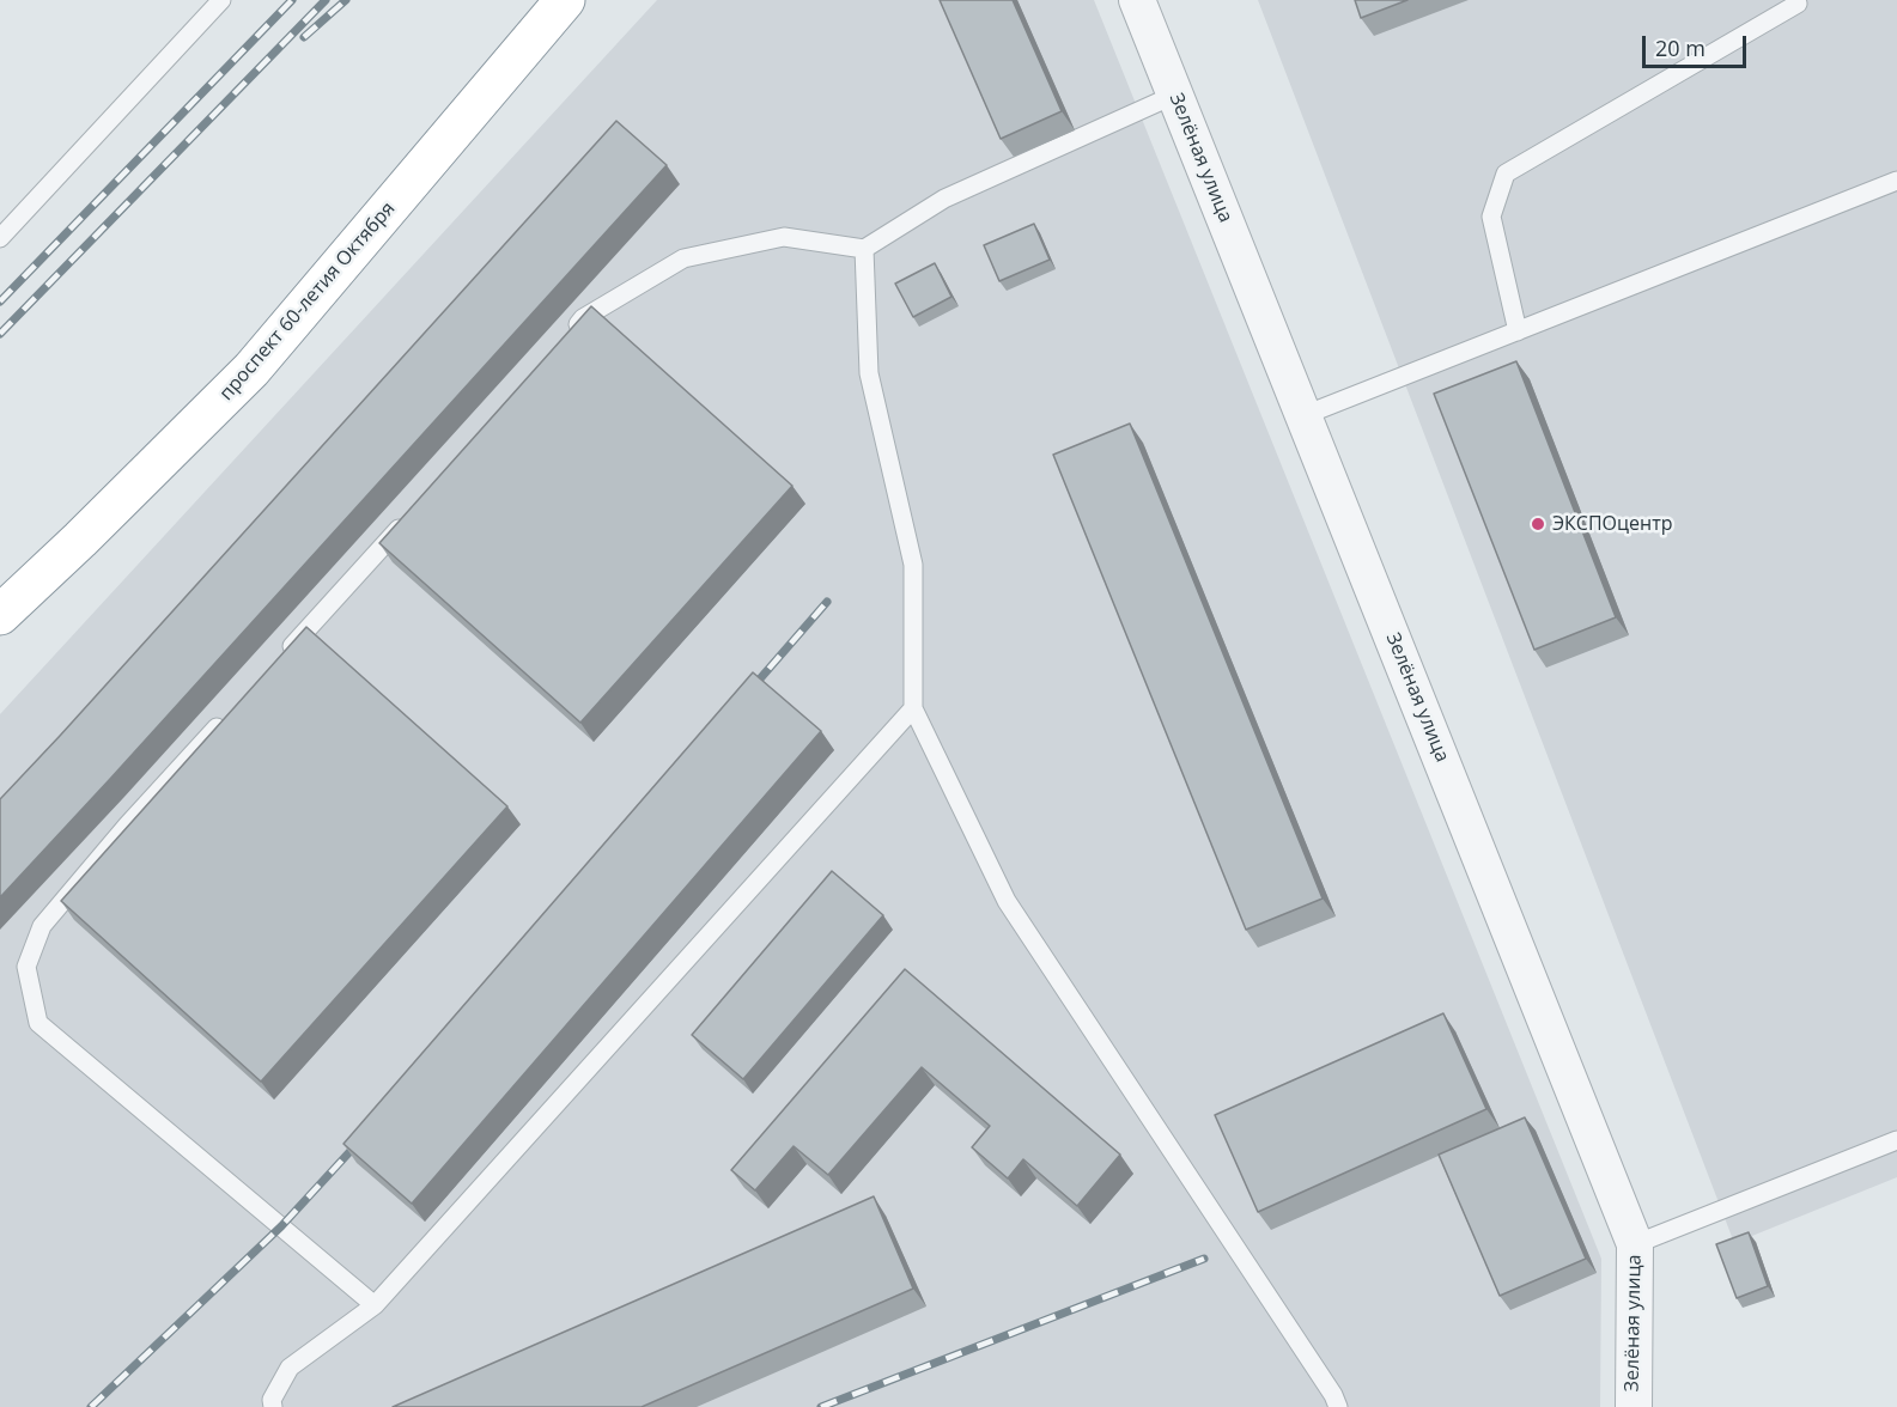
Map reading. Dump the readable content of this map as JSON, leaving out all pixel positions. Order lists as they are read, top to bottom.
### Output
{
  "streets": {
    "highway": ["проспект 60-летия Октября"],
    "street": ["Зелёная улица"]
  },
  "places": ["ЭКСПОцентр"],
  "scale_bar": "20 m"
}
